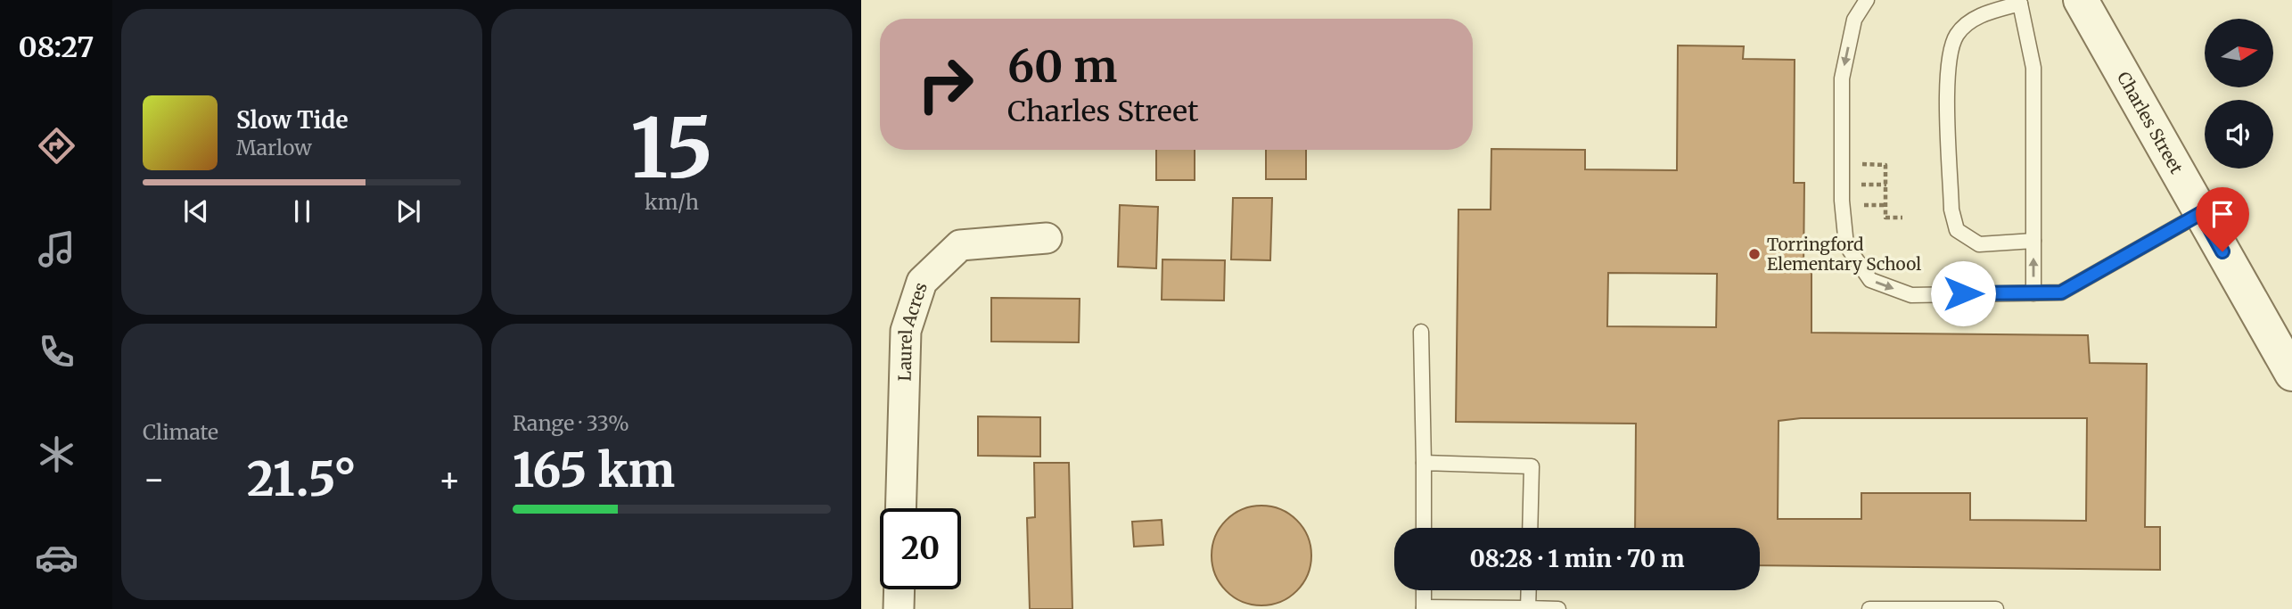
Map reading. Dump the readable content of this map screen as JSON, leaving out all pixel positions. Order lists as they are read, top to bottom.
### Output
{
  "streets": {
    "street": ["Charles Street", "Laurel Acres"]
  },
  "places": ["Torringford Elementary School"],
  "north": "right",
  "page": {
    "tabs": "08:27",
    "tile": [
      ["15", "km/h"],
      "Climate",
      ["Range · 33%", "165 km"]
    ],
    "turn": ["60 m", "Charles Street"],
    "song": ["Slow Tide", "Marlow"],
    "heat": ["−", "21.5°", "+"],
    "limit": "20",
    "trip": "08:28 · 1 min · 70 m"
  }
}
